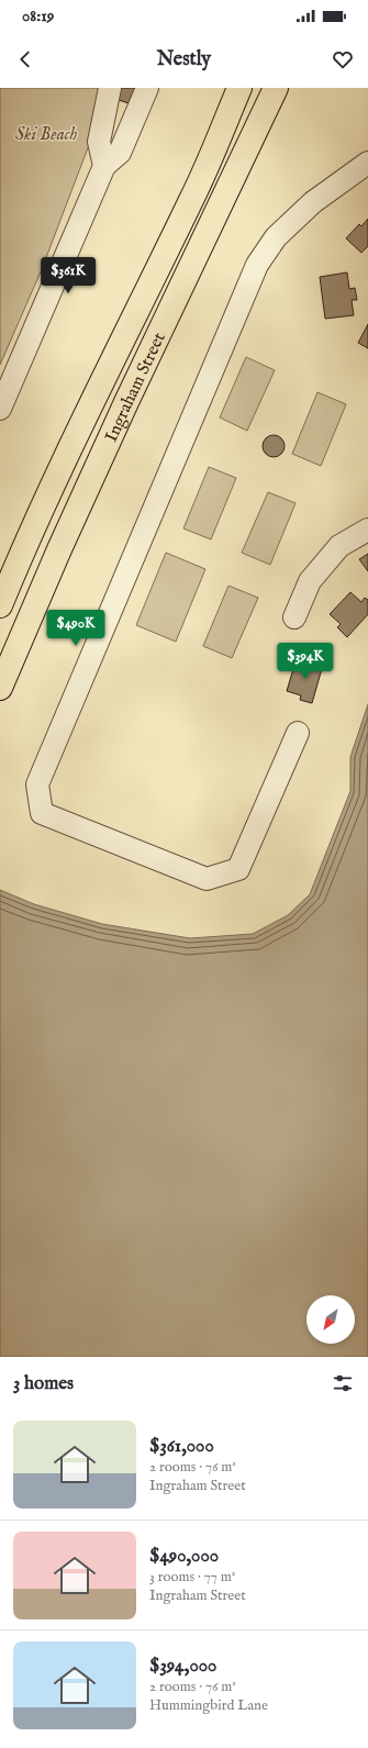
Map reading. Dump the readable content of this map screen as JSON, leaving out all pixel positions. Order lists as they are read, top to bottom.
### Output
{
  "streets": {
    "main road": ["Ingraham Street"]
  },
  "parks": ["Ski Beach"],
  "north": "bottom left",
  "page": {
    "status": "08:19",
    "header": "Nestly",
    "price": ["$361K", "$490K", "$394K"],
    "heading": "3 homes",
    "list": [
      {
        "name": "$361,000",
        "note": "2 rooms · 76 m² · Ingraham Street"
      },
      {
        "name": "$490,000",
        "note": "3 rooms · 77 m² · Ingraham Street"
      },
      {
        "name": "$394,000",
        "note": "2 rooms · 76 m² · Hummingbird Lane"
      }
    ]
  }
}
